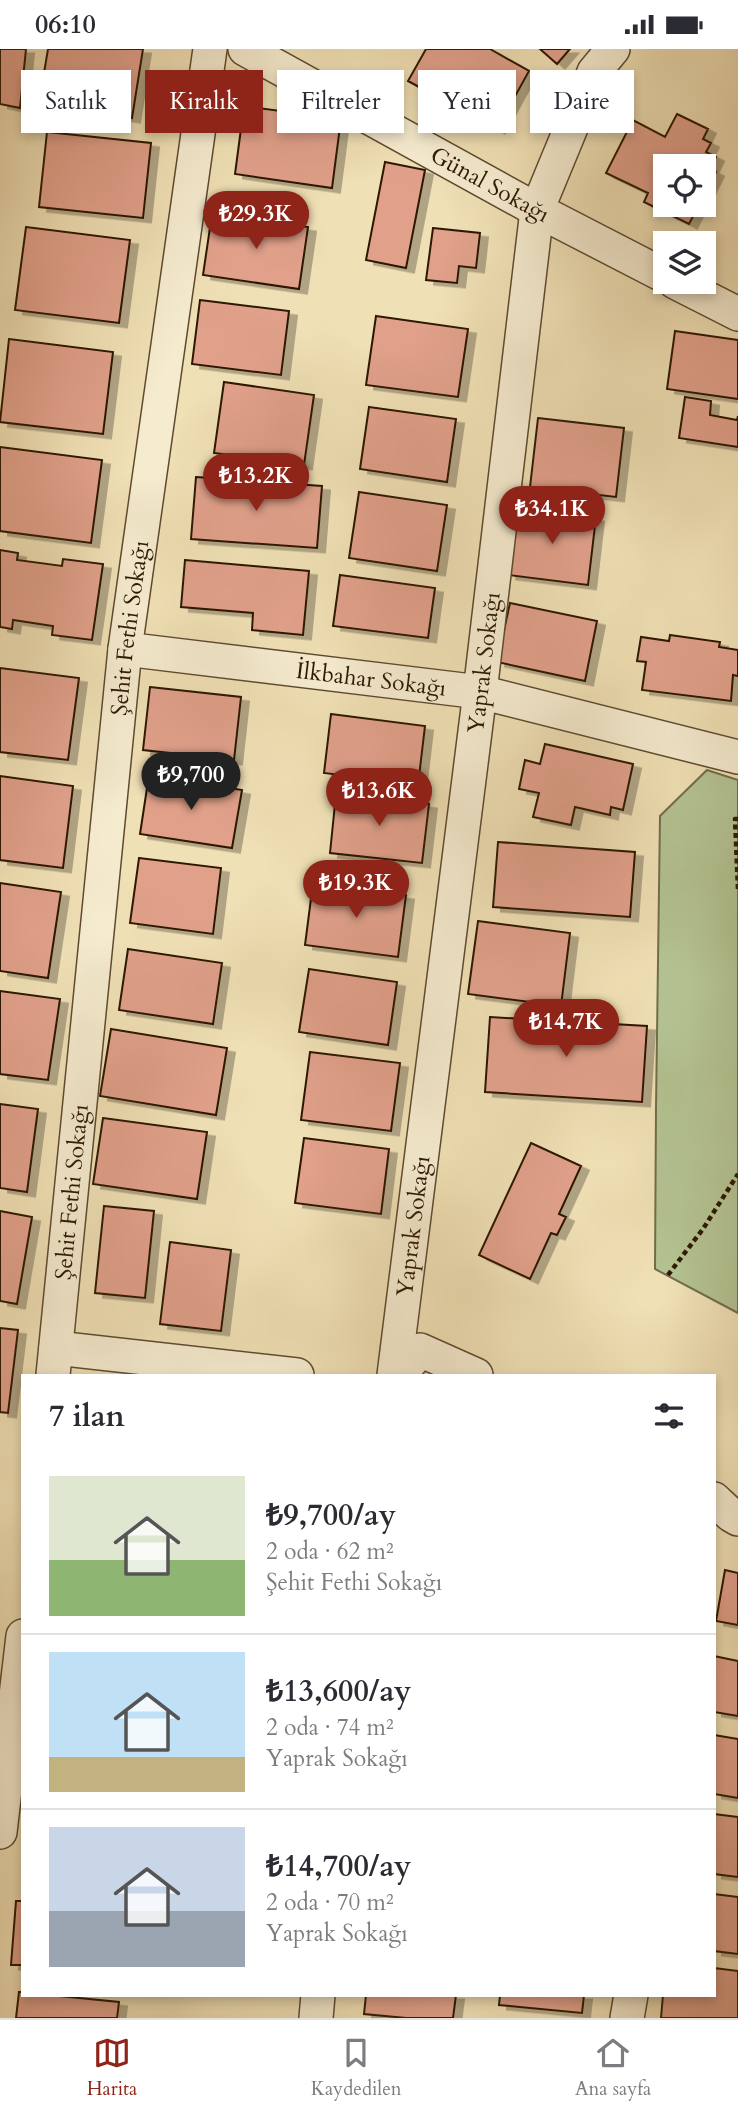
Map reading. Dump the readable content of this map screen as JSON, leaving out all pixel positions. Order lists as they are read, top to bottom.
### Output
{
  "streets": {
    "street": [
      "Günal Sokağı",
      "Şehit Fethi Sokağı",
      "Yaprak Sokağı",
      "İlkbahar Sokağı"
    ]
  },
  "crossings": [
    ["Günal Sokağı", "Yaprak Sokağı"],
    ["Şehit Fethi Sokağı", "İlkbahar Sokağı"],
    ["Yaprak Sokağı", "İlkbahar Sokağı"]
  ],
  "page": {
    "status": "06:10",
    "chip": [
      "Satılık",
      "Kiralık",
      "Filtreler",
      "Yeni",
      "Daire"
    ],
    "price": [
      "₺29.3K",
      "₺13.2K",
      "₺34.1K",
      "₺9,700",
      "₺13.6K",
      "₺19.3K",
      "₺14.7K"
    ],
    "heading": "7 ilan",
    "list": [
      {
        "name": "₺9,700/ay",
        "note": "2 oda · 62 m² · Şehit Fethi Sokağı"
      },
      {
        "name": "₺13,600/ay",
        "note": "2 oda · 74 m² · Yaprak Sokağı"
      },
      {
        "name": "₺14,700/ay",
        "note": "2 oda · 70 m² · Yaprak Sokağı"
      }
    ],
    "tabs": ["Harita", "Kaydedilen", "Ana sayfa"]
  }
}
